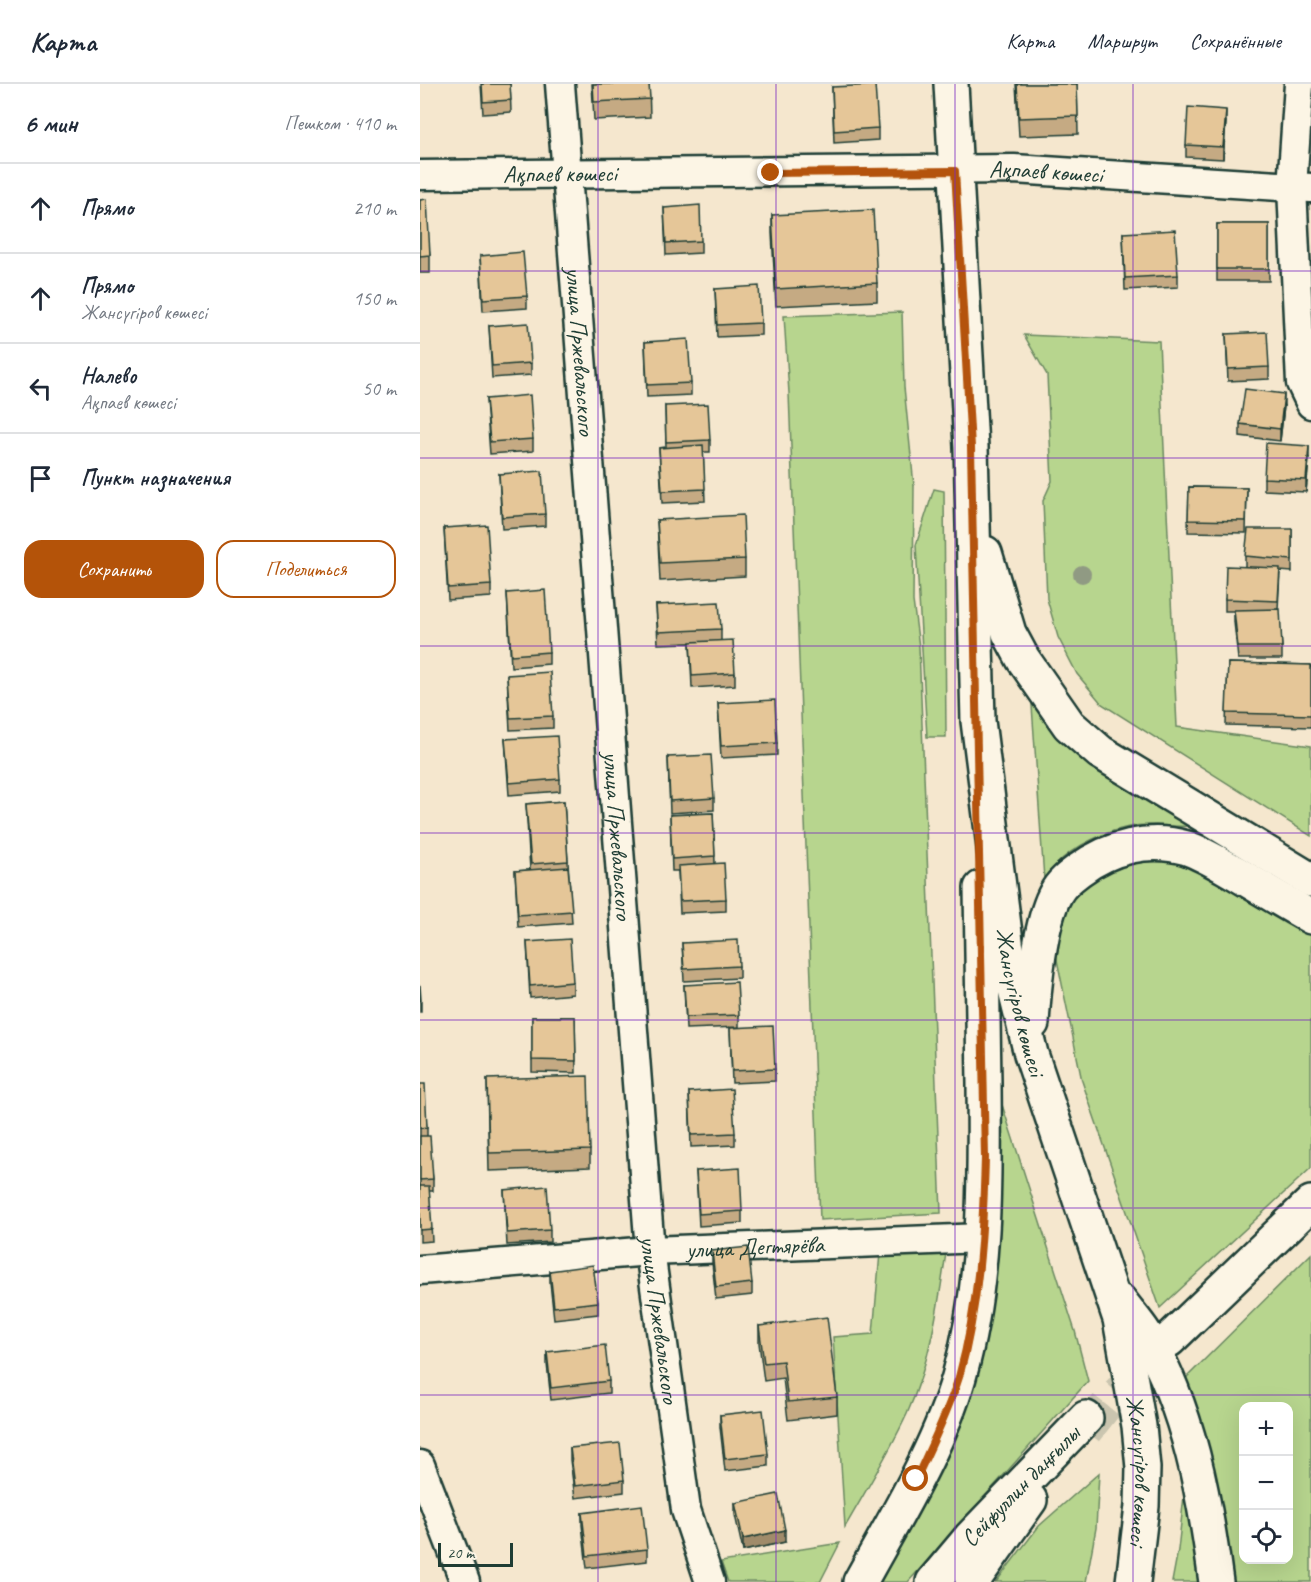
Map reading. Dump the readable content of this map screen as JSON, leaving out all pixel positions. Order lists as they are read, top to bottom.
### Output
{
  "streets": {
    "main road": ["Жансүгіров көшесі", "Сейфуллин даңғылы"],
    "street": ["Ақпаев көшесі", "улица Пржевальского", "улица Дегтярёва"]
  },
  "crossings": [
    ["Ақпаев көшесі", "улица Пржевальского"],
    ["Ақпаев көшесі", "Жансүгіров көшесі"],
    ["улица Пржевальского", "улица Дегтярёва"]
  ],
  "scale_bar": "20 m",
  "page": {
    "header": "Карта",
    "nav": ["Карта", "Маршрут", "Сохранённые"],
    "heading": ["6 мин", "Пешком · 410 m"],
    "list": [
      ["Прямо", "210 m"],
      ["Прямо", "Жансүгіров көшесі", "150 m"],
      ["Налево", "Ақпаев көшесі", "50 m"],
      "Пункт назначения"
    ],
    "buttons": ["Сохранить", "Поделиться"],
    "map_buttons": ["+", "−"],
    "scale": "20 m"
  }
}
